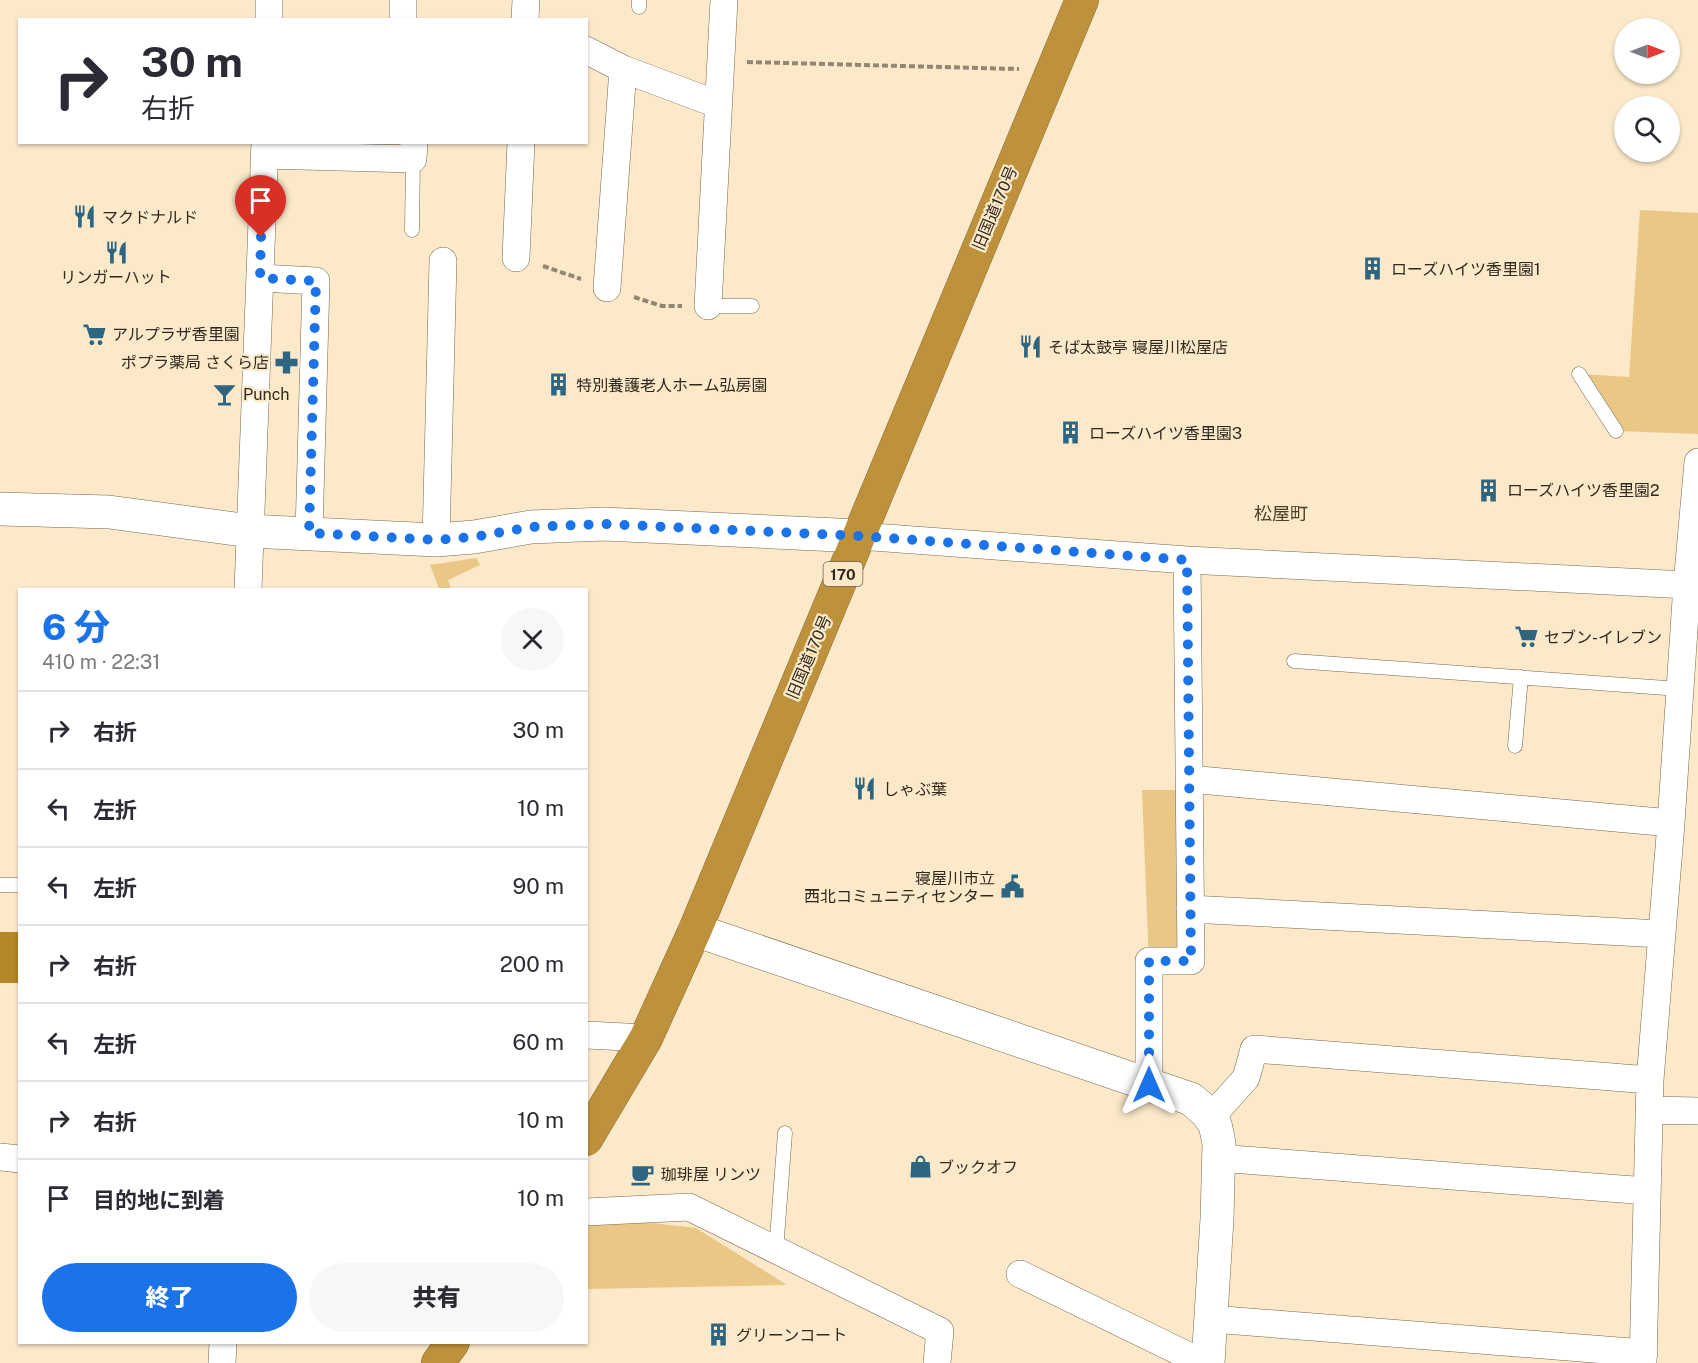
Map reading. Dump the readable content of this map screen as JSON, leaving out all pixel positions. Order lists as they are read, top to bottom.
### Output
{
  "streets": {
    "highway": ["旧国道170号", "170"]
  },
  "districts": ["松屋町"],
  "places": {
    "restaurant": [
      "マクドナルド",
      "リンガーハット",
      "そば太鼓亭 寝屋川松屋店",
      "しゃぶ葉"
    ],
    "building": [
      "ローズハイツ香里園1",
      "特別養護老人ホーム弘房園",
      "ローズハイツ香里園3",
      "ローズハイツ香里園2",
      "グリーンコート"
    ],
    "supermarket": ["アルプラザ香里園", "セブン-イレブン"],
    "pharmacy": ["ポプラ薬局 さくら店"],
    "bar": ["Punch"],
    "public building": ["寝屋川市立 西北コミュニティセンター"],
    "shop": ["ブックオフ"],
    "cafe": ["珈琲屋 リンツ"]
  },
  "north": "right",
  "page": {
    "turn": ["30 m", "右折"],
    "heading": ["6 分", "410 m · 22:31"],
    "list": [
      {
        "name": "右折",
        "value": "30 m"
      },
      {
        "name": "左折",
        "value": "10 m"
      },
      {
        "name": "左折",
        "value": "90 m"
      },
      {
        "name": "右折",
        "value": "200 m"
      },
      {
        "name": "左折",
        "value": "60 m"
      },
      {
        "name": "右折",
        "value": "10 m"
      },
      {
        "name": "目的地に到着",
        "value": "10 m"
      }
    ],
    "buttons": ["終了", "共有"]
  }
}
